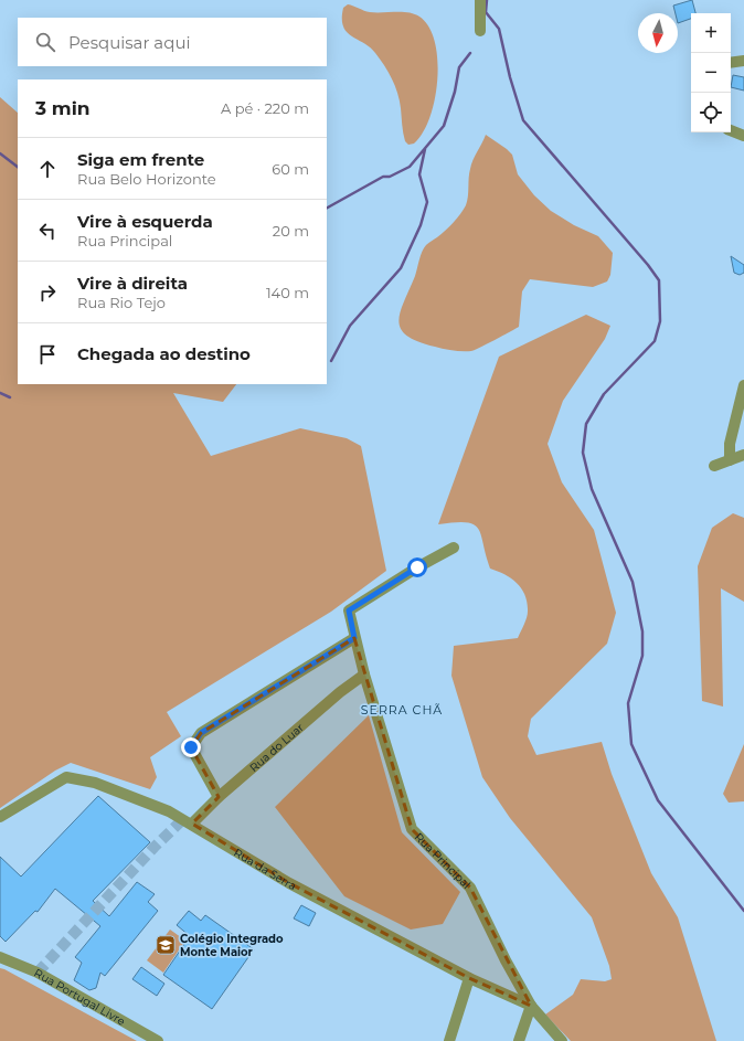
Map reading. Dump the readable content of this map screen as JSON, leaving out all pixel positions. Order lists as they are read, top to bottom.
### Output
{
  "streets": {
    "street": [
      "Rua do Luar",
      "Rua Principal",
      "Rua da Serra",
      "Rua Portugal Livre"
    ]
  },
  "crossings": [
    ["Rua do Luar", "Rua Principal"],
    ["Rua do Luar", "Rua da Serra"],
    ["Rua Principal", "Rua da Serra"]
  ],
  "districts": ["SERRA CHÃ"],
  "places": {
    "school or university": ["Colégio Integrado Monte Maior"]
  },
  "north": "bottom",
  "page": {
    "map_buttons": ["+", "−"],
    "search": "Pesquisar aqui",
    "heading": ["3 min", "A pé · 220 m"],
    "list": [
      ["Siga em frente", "Rua Belo Horizonte", "60 m"],
      ["Vire à esquerda", "Rua Principal", "20 m"],
      ["Vire à direita", "Rua Rio Tejo", "140 m"],
      "Chegada ao destino"
    ]
  }
}
